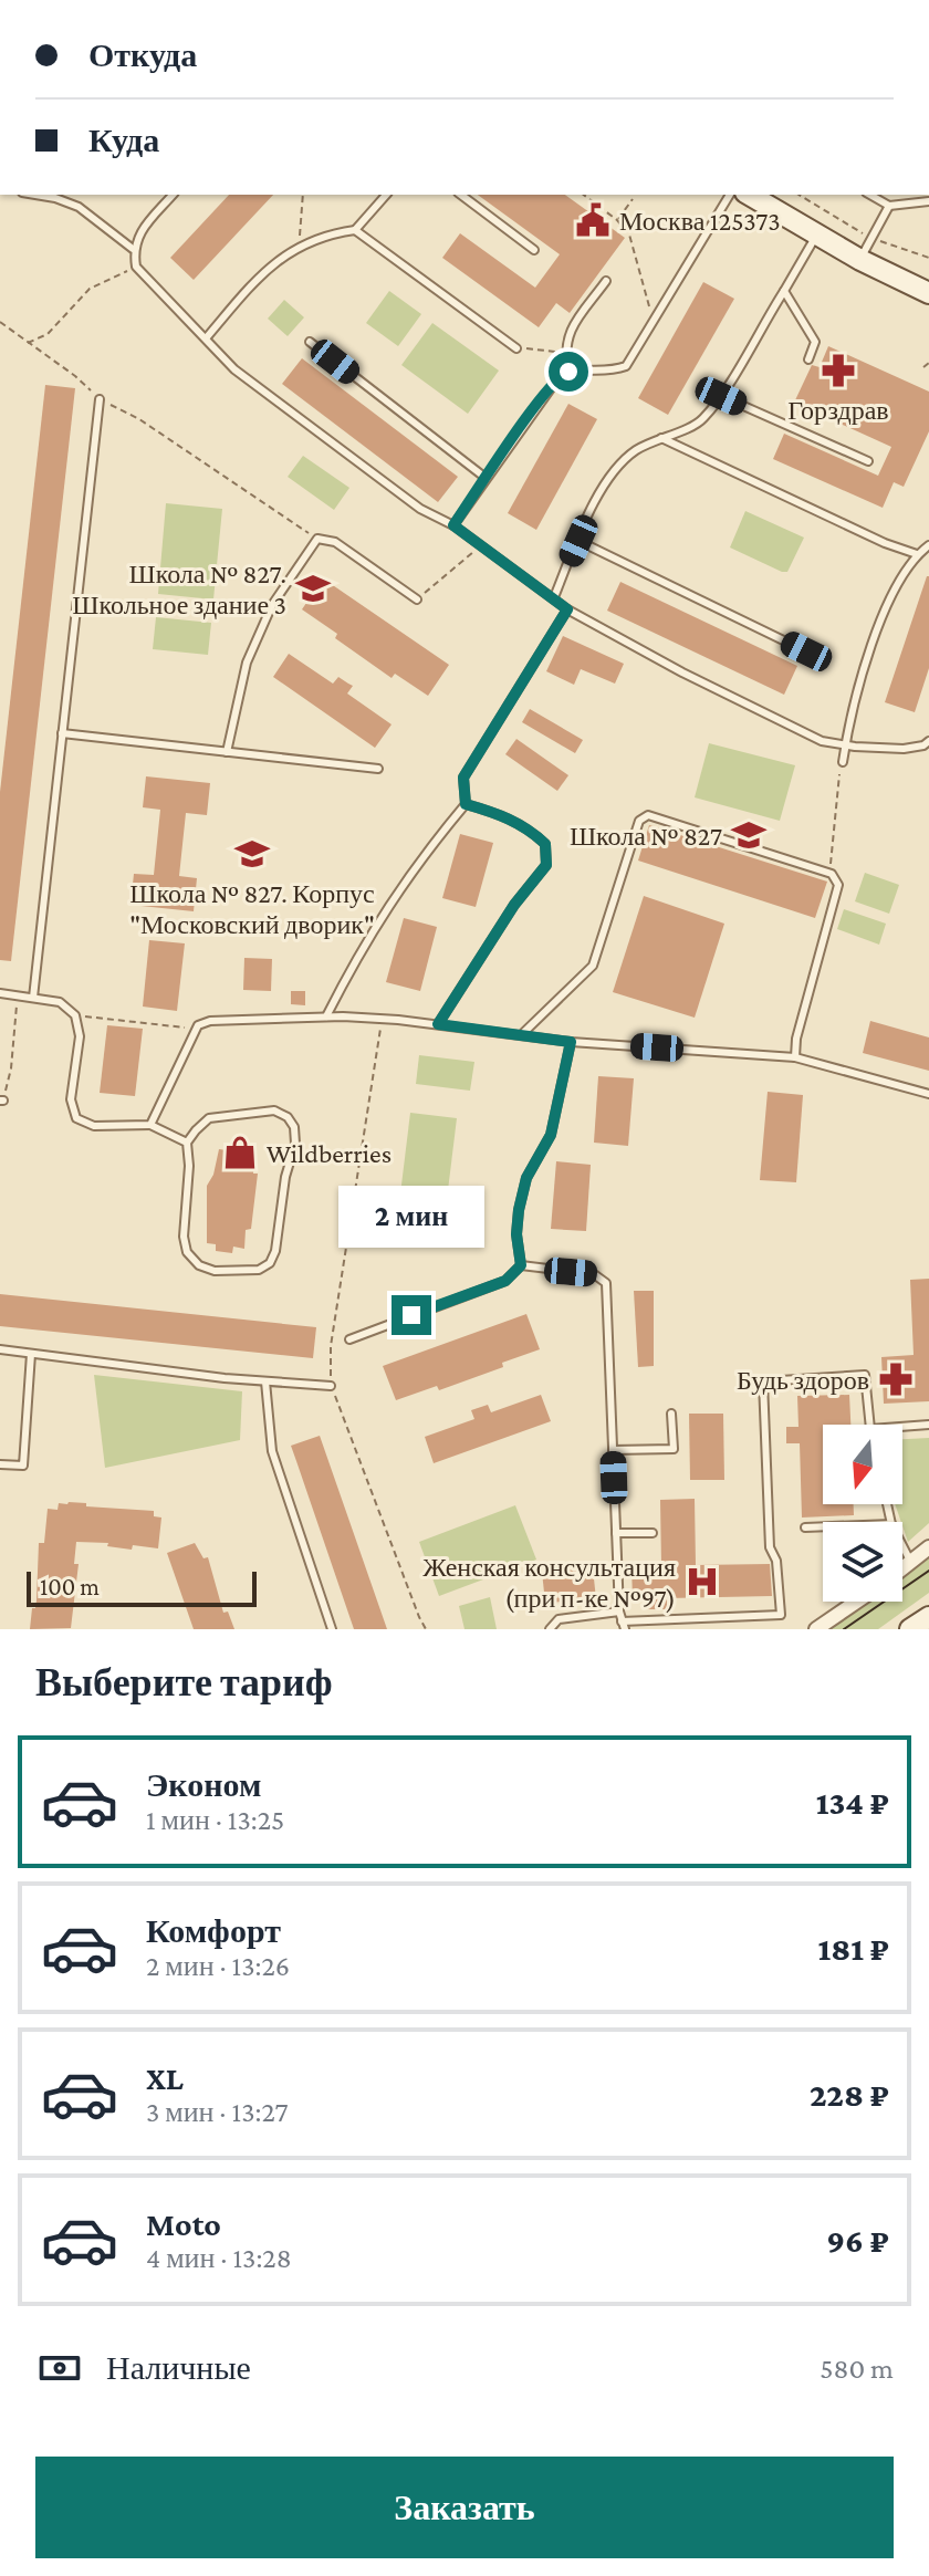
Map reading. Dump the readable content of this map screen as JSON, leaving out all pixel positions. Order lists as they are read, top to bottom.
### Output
{
  "places": {
    "public building": ["Москва 125373"],
    "pharmacy": ["Горздрав", "Будь здоров"],
    "school or university": ["Школа № 827. Школьное здание 3", "Школа № 827", "Школа № 827. Корпус \"Московский дворик\""],
    "shop": ["Wildberries"],
    "hospital": ["Женская консультация (при п-ке №97)"]
  },
  "scale_bar": "100 m",
  "north": "bottom",
  "page": {
    "banner": ["Откуда", "Куда"],
    "bubble": "2 мин",
    "scale": "100 m",
    "heading": "Выберите тариф",
    "list": [
      {
        "name": "Эконом",
        "note": "1 мин · 13:25",
        "value": "134 ₽"
      },
      {
        "name": "Комфорт",
        "note": "2 мин · 13:26",
        "value": "181 ₽"
      },
      {
        "name": "XL",
        "note": "3 мин · 13:27",
        "value": "228 ₽"
      },
      {
        "name": "Moto",
        "note": "4 мин · 13:28",
        "value": "96 ₽"
      }
    ],
    "pay": ["Наличные", "580 m"],
    "buttons": "Заказать"
  }
}
